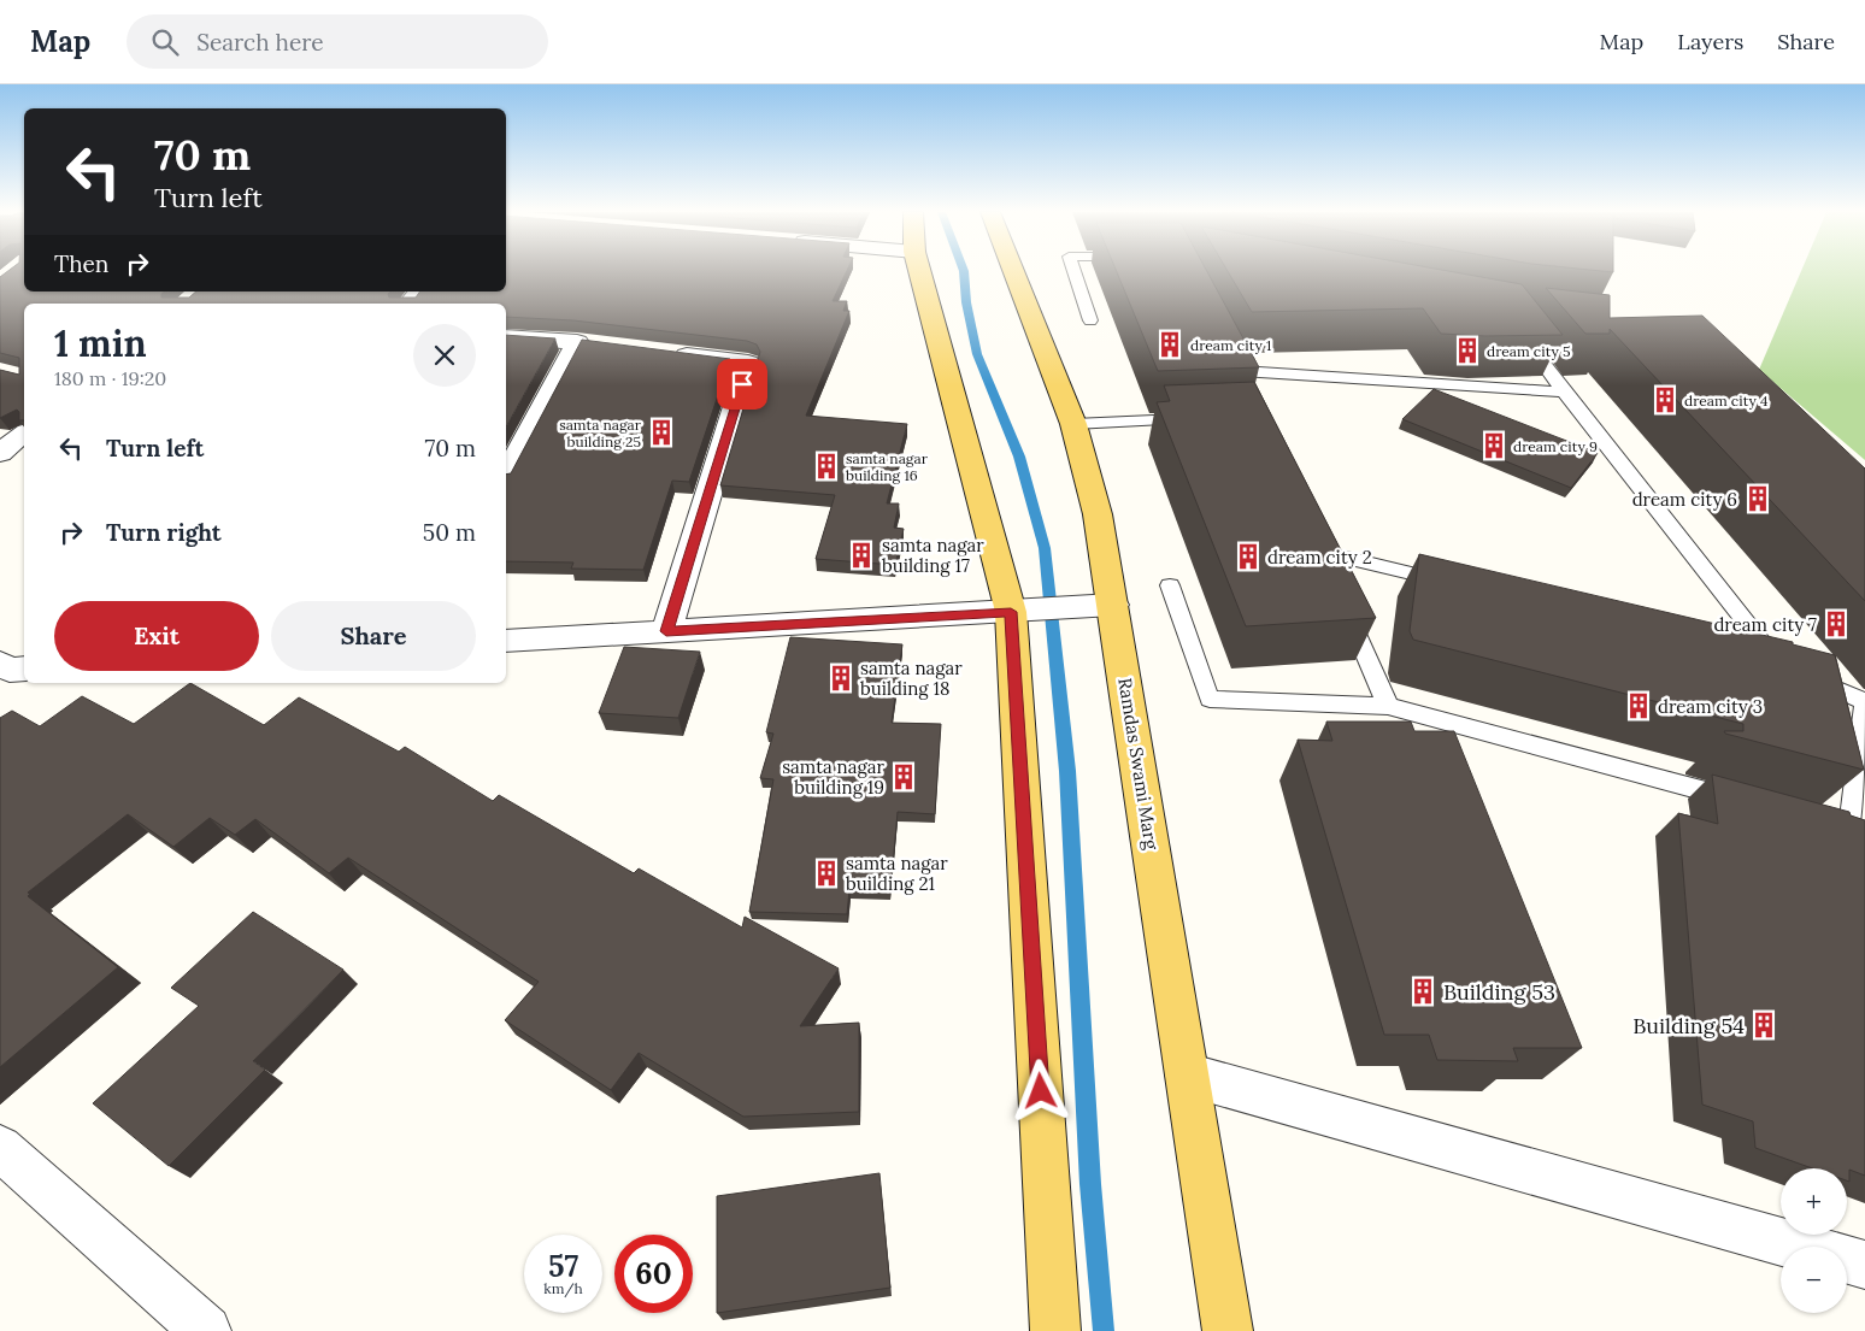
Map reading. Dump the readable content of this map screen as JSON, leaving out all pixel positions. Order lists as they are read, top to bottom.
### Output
{
  "streets": {
    "main road": ["Ramdas Swami Marg"]
  },
  "places": {
    "building": [
      "dream city 1",
      "dream city 5",
      "dream city 4",
      "samta nagar building 25",
      "dream city 9",
      "samta nagar building 16",
      "dream city 6",
      "samta nagar building 17",
      "dream city 2",
      "dream city 7",
      "samta nagar building 18",
      "dream city 3",
      "samta nagar building 19",
      "samta nagar building 21",
      "Building 53",
      "Building 54"
    ]
  },
  "page": {
    "header": "Map",
    "search": "Search here",
    "nav": ["Map", "Layers", "Share"],
    "turn": ["70 m", "Turn left"],
    "then": "Then",
    "heading": ["1 min", "180 m · 19:20"],
    "list": [
      {
        "name": "Turn left",
        "value": "70 m"
      },
      {
        "name": "Turn right",
        "value": "50 m"
      }
    ],
    "buttons": ["Exit", "Share"],
    "map_buttons": ["+", "−"],
    "speed": "57 km/h",
    "limit": "60"
  }
}
